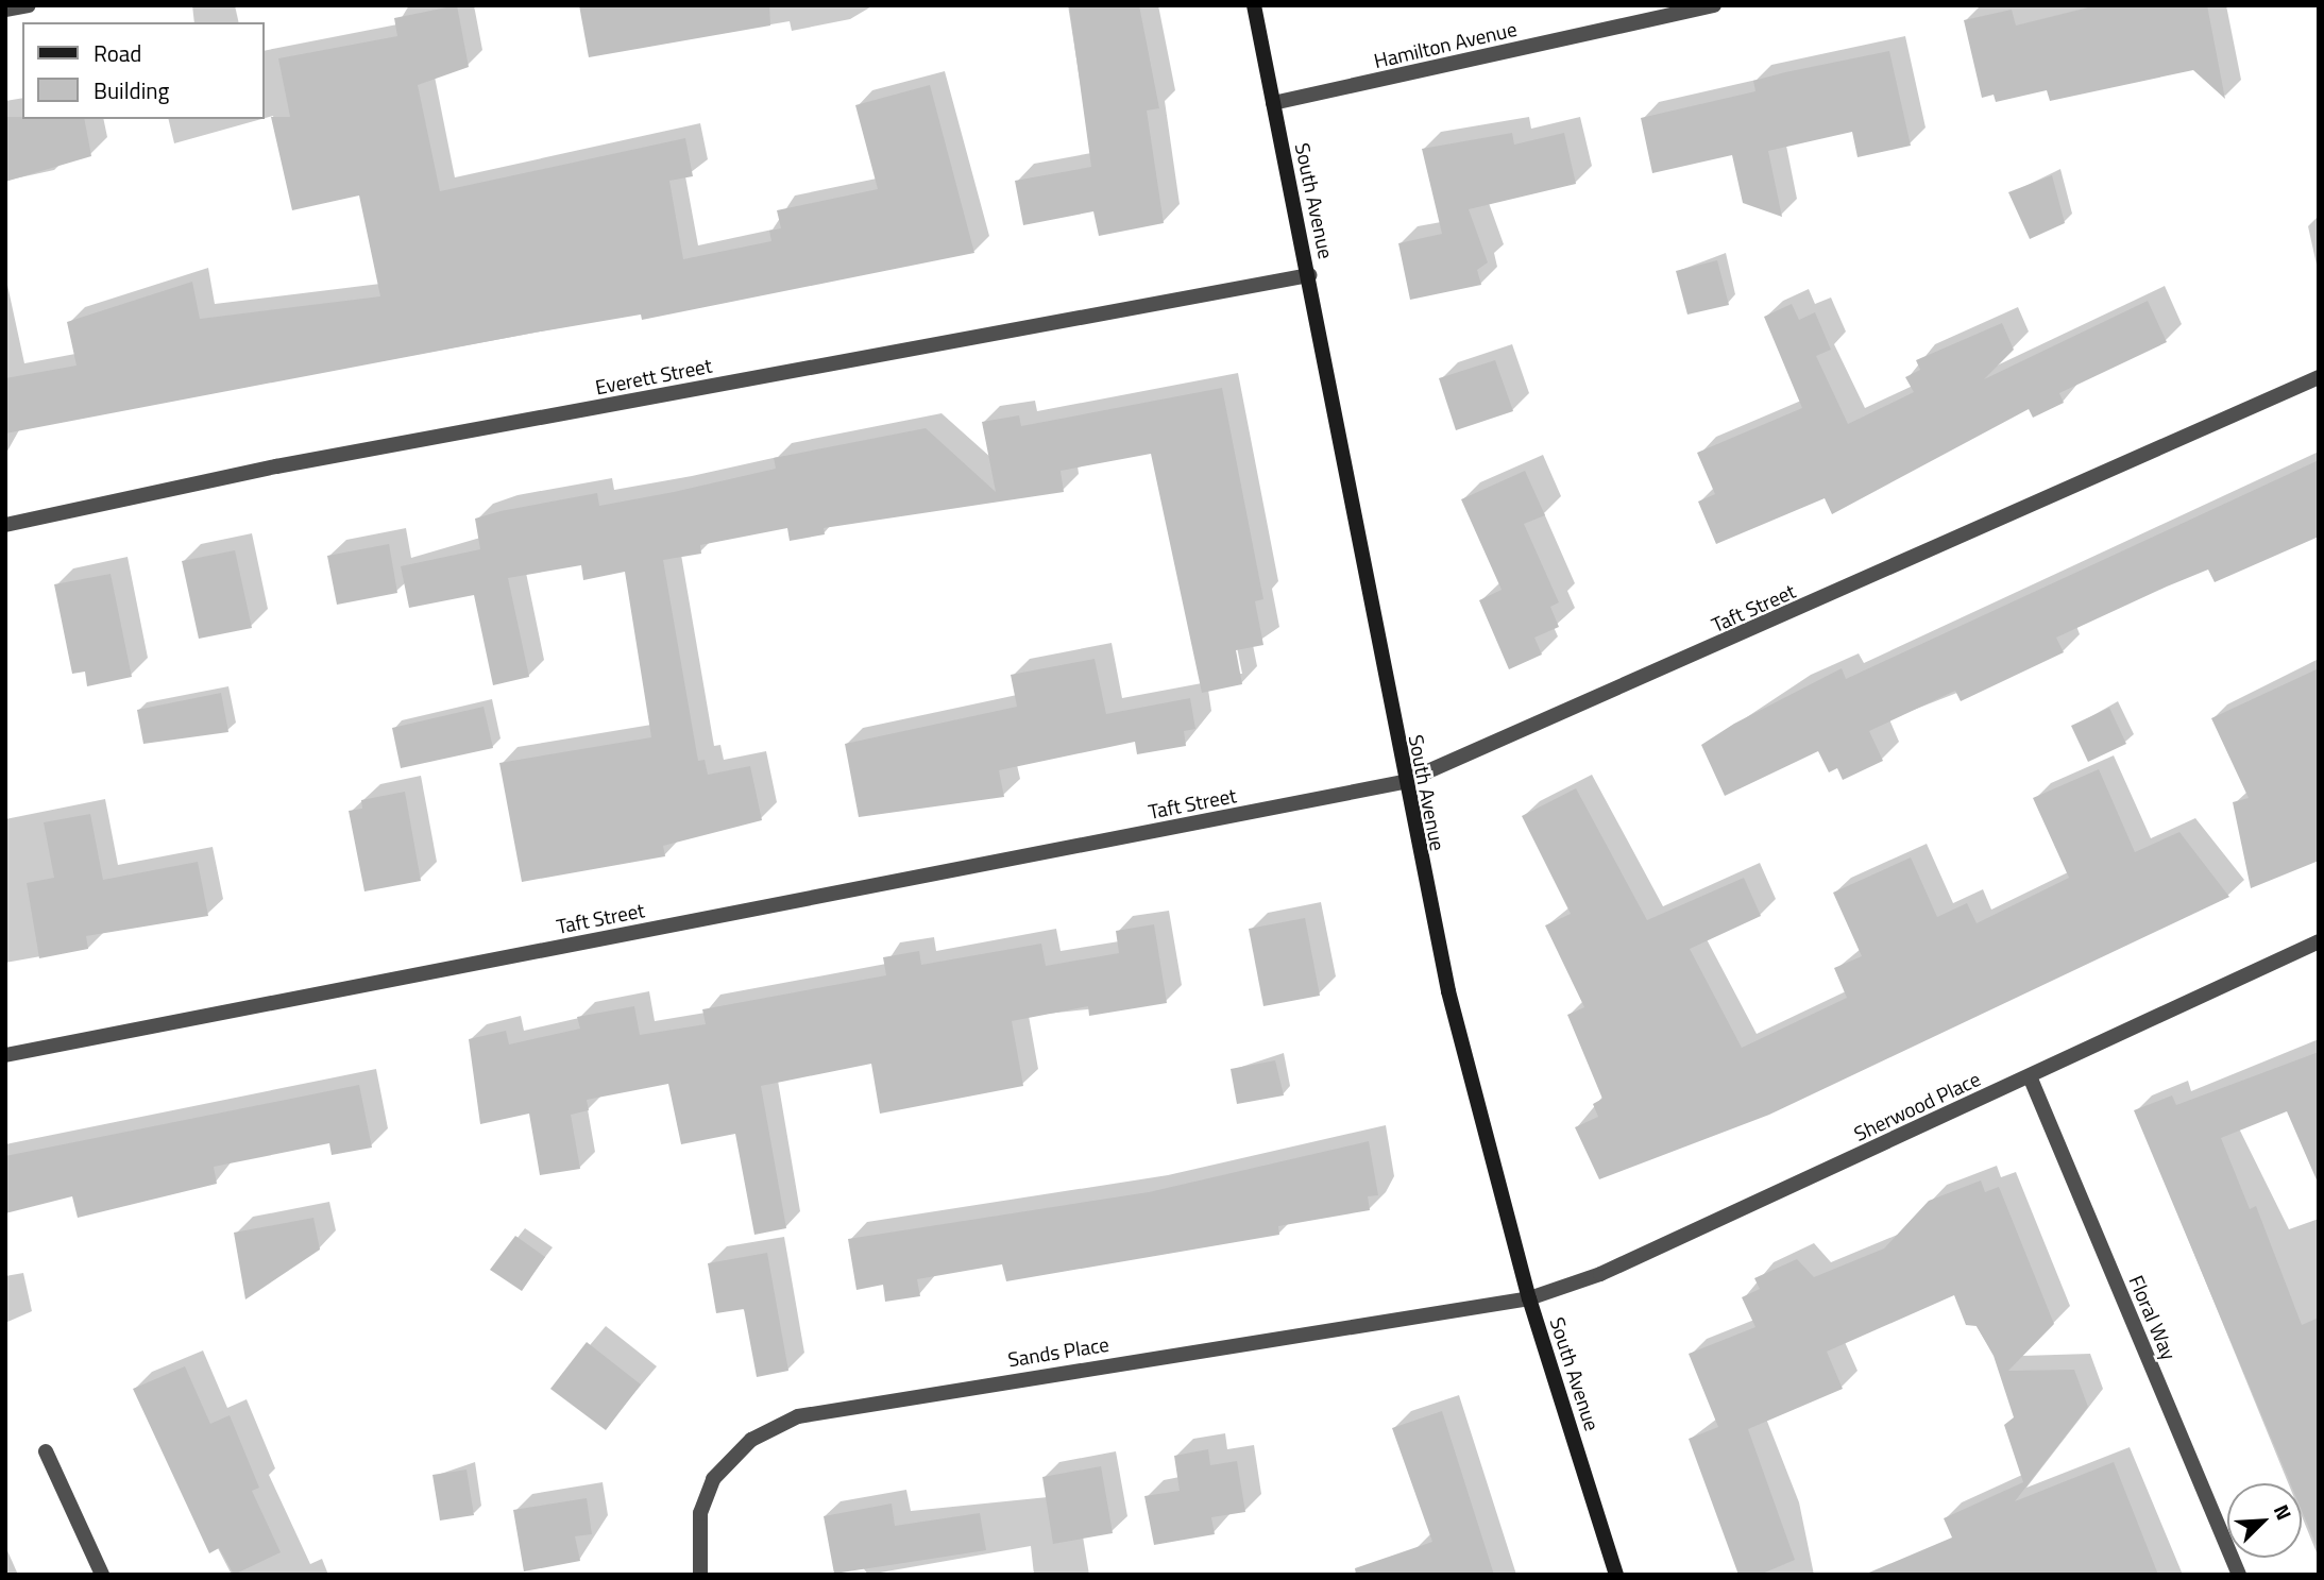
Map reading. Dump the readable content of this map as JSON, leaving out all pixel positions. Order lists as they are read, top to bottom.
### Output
{
  "streets": {
    "main road": ["South Avenue"],
    "street": [
      "Hamilton Avenue",
      "Everett Street",
      "Taft Street",
      "Sherwood Place",
      "Floral Way",
      "Sands Place"
    ]
  },
  "crossings": [
    ["Hamilton Avenue", "South Avenue"],
    ["South Avenue", "Everett Street"],
    ["South Avenue", "Taft Street"],
    ["South Avenue", "Sherwood Place"],
    ["South Avenue", "Sands Place"],
    ["Sherwood Place", "Floral Way"],
    ["Sherwood Place", "Sands Place"]
  ],
  "legend": ["Road", "Building"],
  "north": "top right"
}
